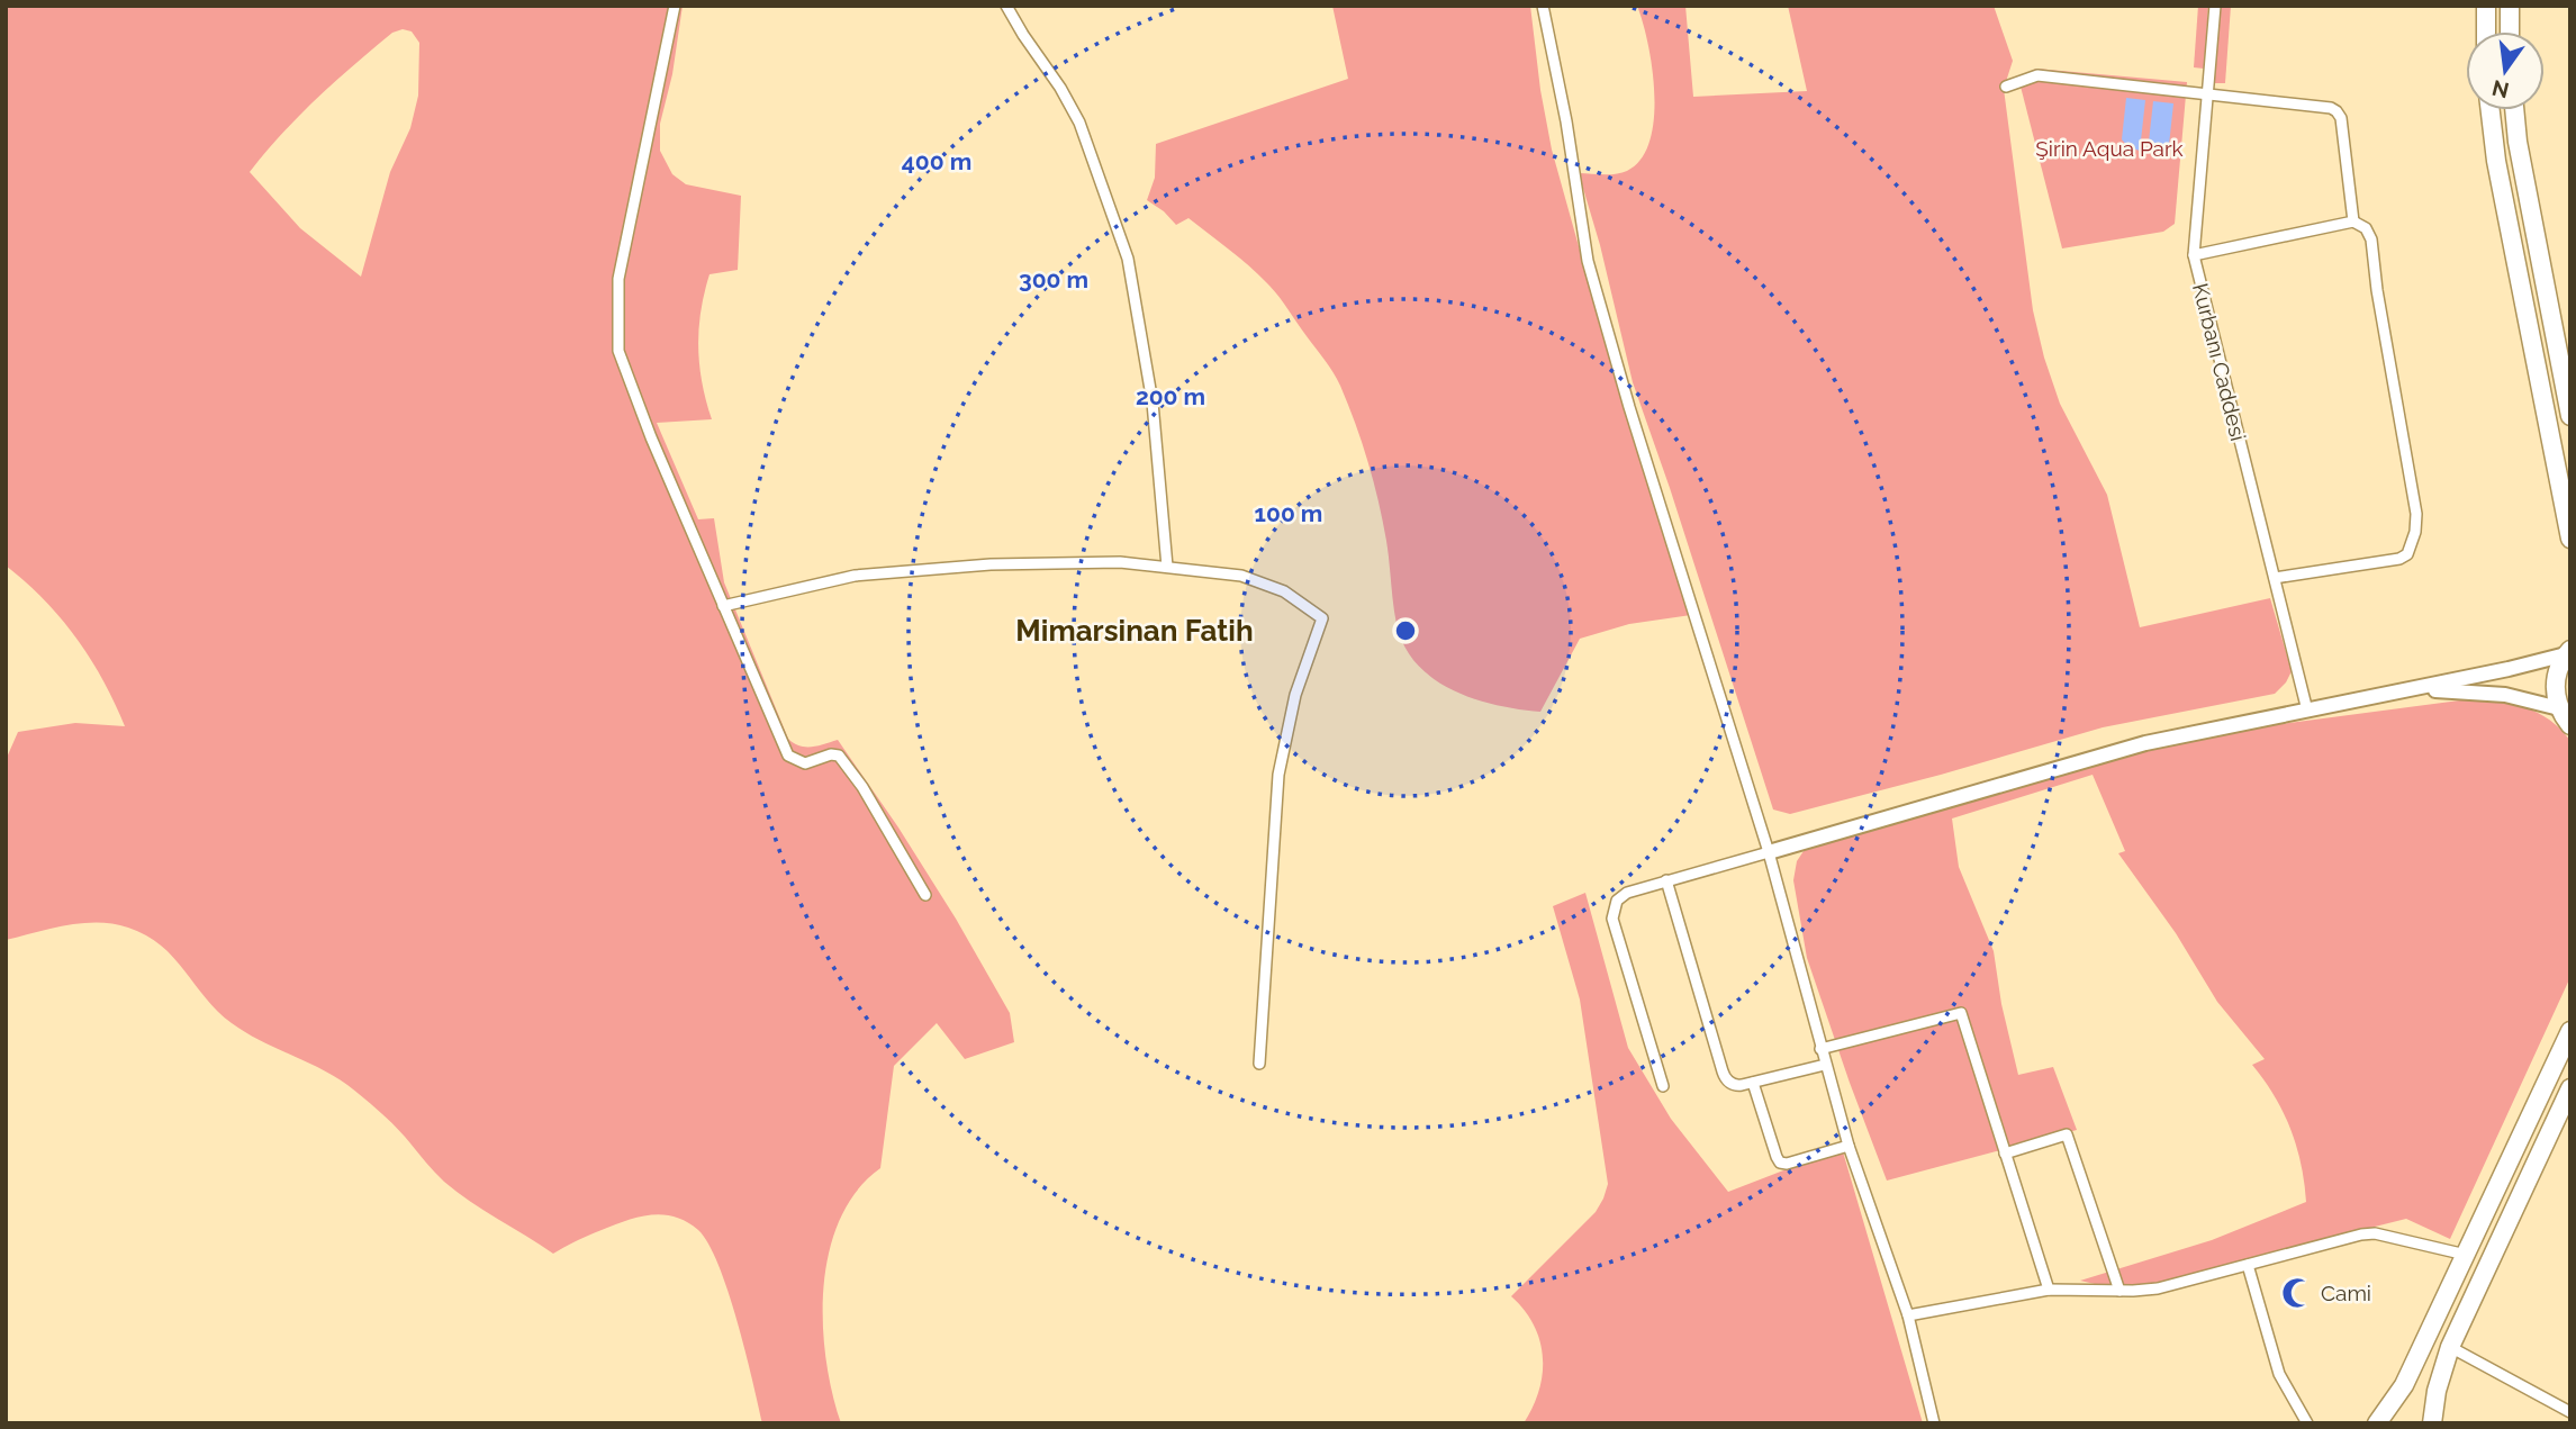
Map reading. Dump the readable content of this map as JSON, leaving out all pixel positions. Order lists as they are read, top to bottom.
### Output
{
  "streets": {
    "street": ["Kurbanı Caddesi"]
  },
  "districts": ["Mimarsinan Fatih"],
  "parks": ["Şirin Aqua Park"],
  "places": {
    "mosque": ["Cami"]
  },
  "north": "bottom",
  "rings": [
    "400 m",
    "300 m",
    "200 m",
    "100 m"
  ]
}
